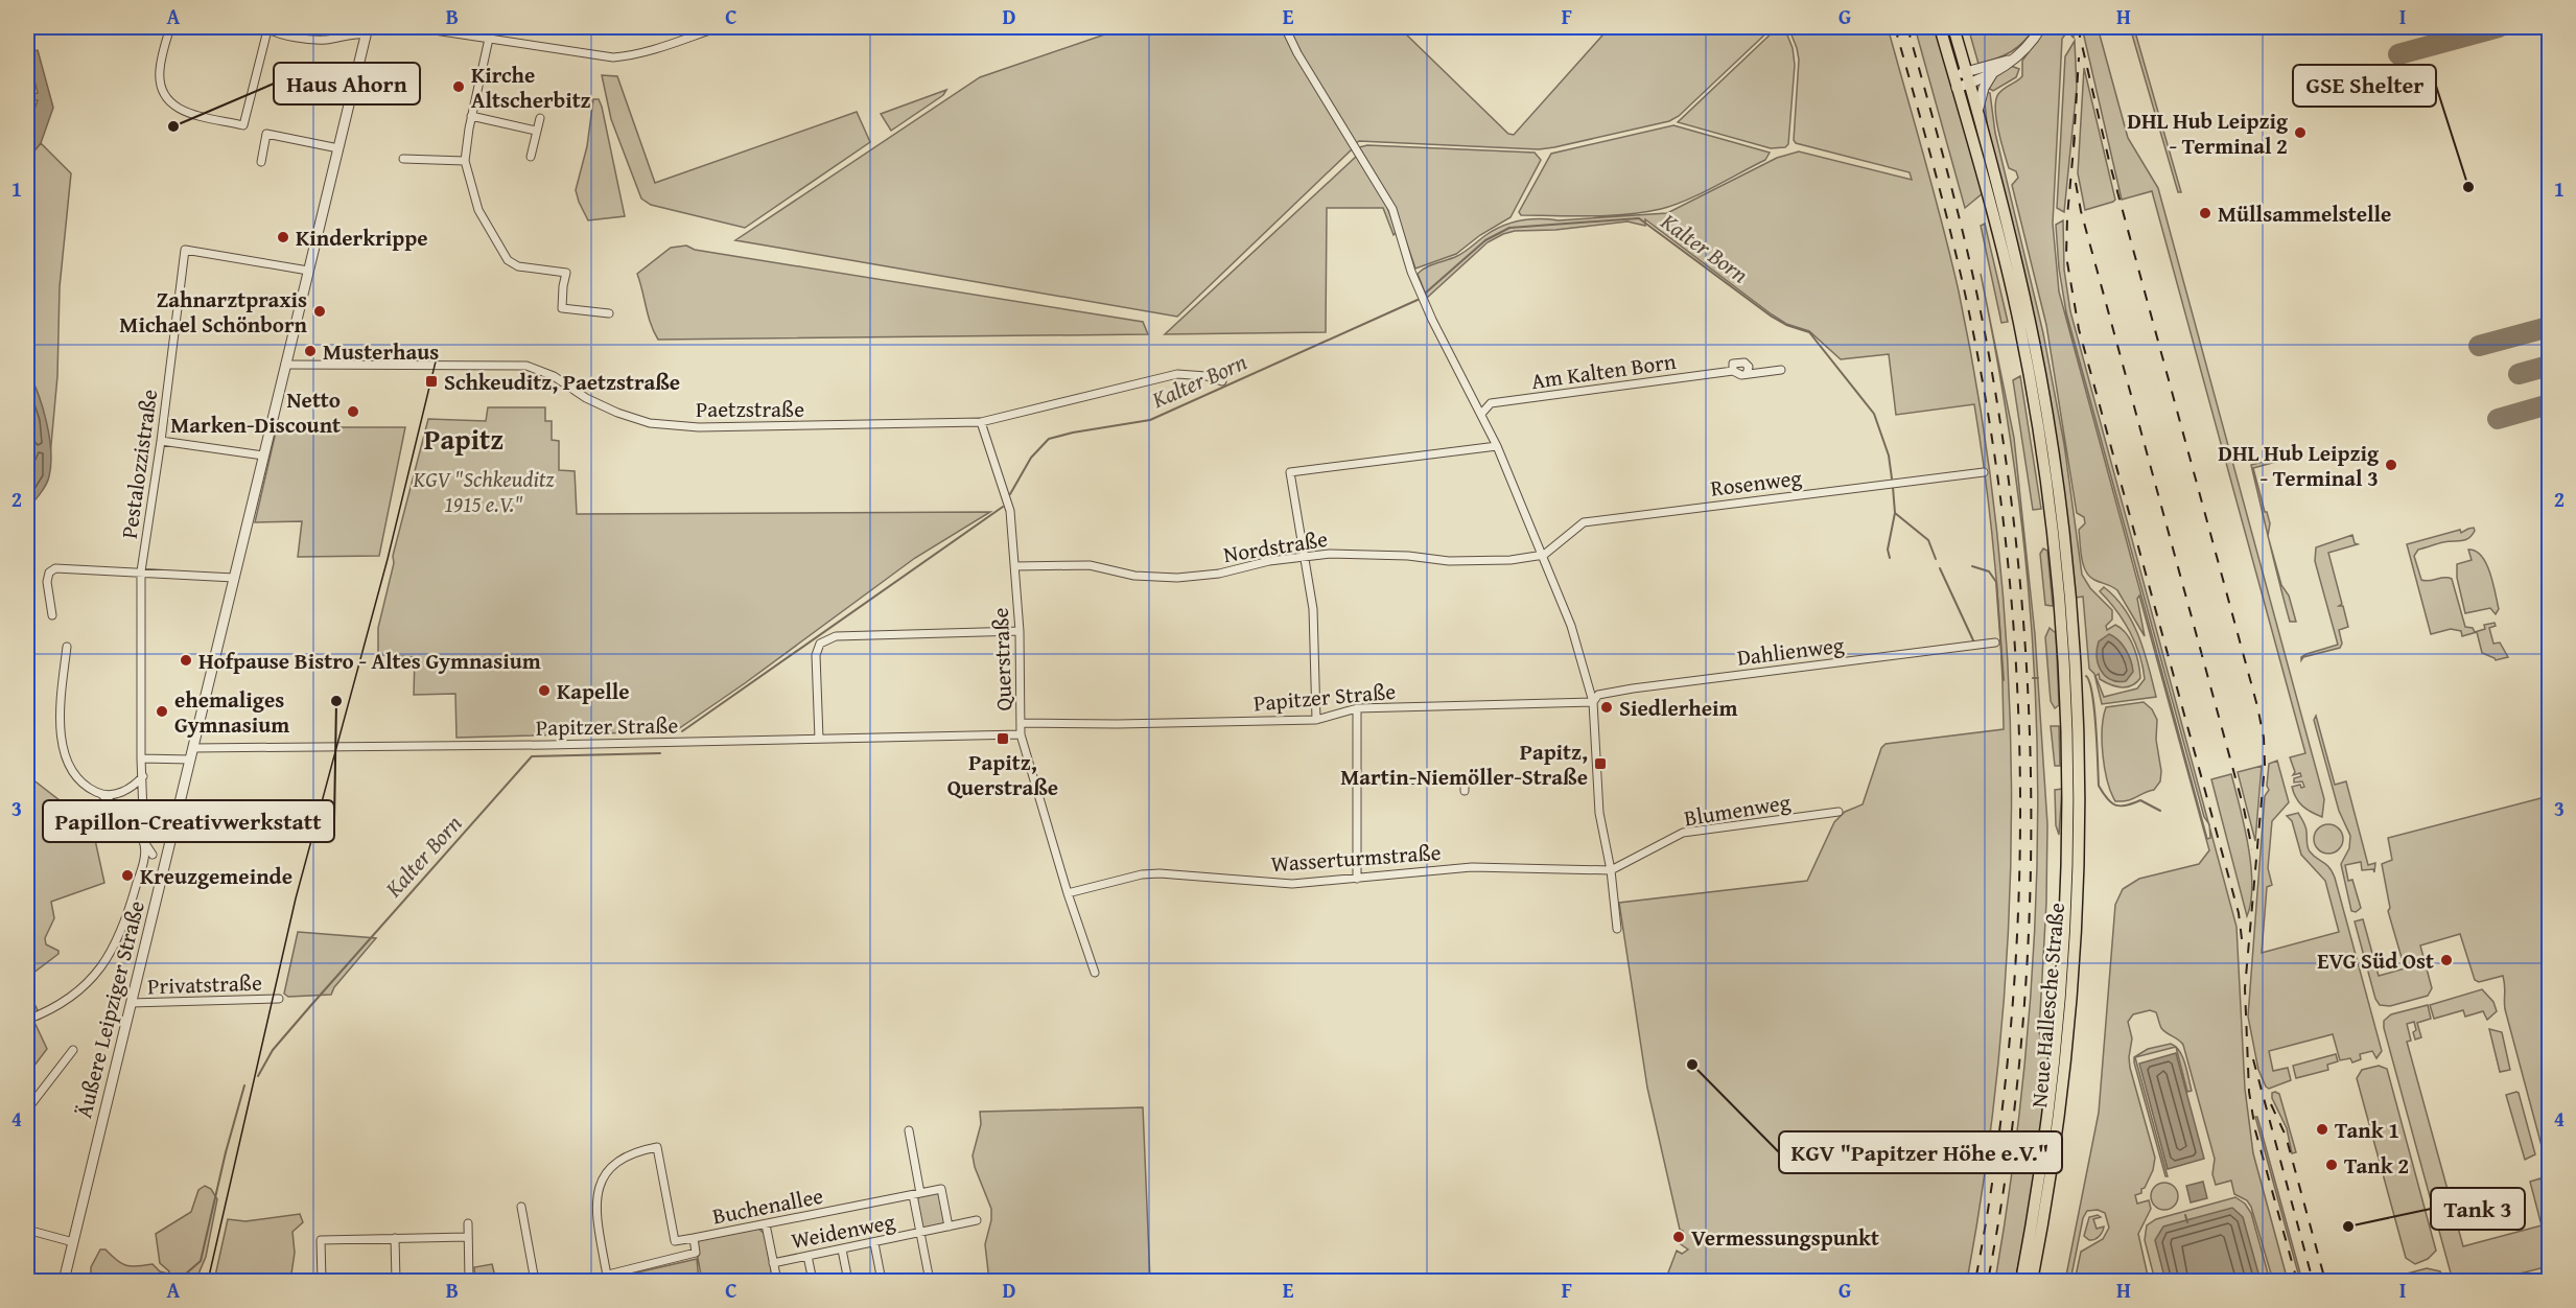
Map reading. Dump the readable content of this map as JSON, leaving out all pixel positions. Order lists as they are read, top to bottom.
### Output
{
  "streets": {
    "main road": ["Neue Hallesche Straße"],
    "street": [
      "Am Kalten Born",
      "Paetzstraße",
      "Pestalozzistraße",
      "Rosenweg",
      "Nordstraße",
      "Dahlienweg",
      "Querstraße",
      "Papitzer Straße",
      "Blumenweg",
      "Wasserturmstraße",
      "Privatstraße",
      "Äußere Leipziger Straße",
      "Buchenallee",
      "Weidenweg"
    ]
  },
  "crossings": [
    ["Paetzstraße", "Querstraße"],
    ["Paetzstraße", "Äußere Leipziger Straße"],
    ["Pestalozzistraße", "Äußere Leipziger Straße"],
    ["Rosenweg", "Nordstraße"],
    ["Nordstraße", "Querstraße"],
    ["Dahlienweg", "Papitzer Straße"],
    ["Querstraße", "Papitzer Straße"],
    ["Querstraße", "Wasserturmstraße"],
    ["Papitzer Straße", "Äußere Leipziger Straße"],
    ["Blumenweg", "Wasserturmstraße"],
    ["Privatstraße", "Äußere Leipziger Straße"],
    ["Buchenallee", "Weidenweg"]
  ],
  "districts": ["Papitz"],
  "water": ["Kalter Born"],
  "parks": ["KGV \"Schkeuditz 1915 e.V.\""],
  "places": {
    "other": [
      "Kirche Altscherbitz",
      "Haus Ahorn",
      "DHL Hub Leipzig - Terminal 2",
      "GSE Shelter",
      "Müllsammelstelle",
      "Kinderkrippe",
      "Zahnarztpraxis Michael Schönborn",
      "Musterhaus",
      "Netto Marken-Discount",
      "DHL Hub Leipzig - Terminal 3",
      "Hofpause Bistro - Altes Gymnasium",
      "Kapelle",
      "Papillon-Creativwerkstatt",
      "Siedlerheim",
      "ehemaliges Gymnasium",
      "Kreuzgemeinde",
      "EVG Süd Ost",
      "KGV \"Papitzer Höhe e.V.\"",
      "Tank 1",
      "Tank 2",
      "Tank 3",
      "Vermessungspunkt"
    ],
    "transit": ["Schkeuditz, Paetzstraße", "Papitz, Querstraße", "Papitz, Martin-Niemöller-Straße"]
  },
  "grid": {
    "columns": [
      "A",
      "B",
      "C",
      "D",
      "E",
      "F",
      "G",
      "H",
      "I"
    ],
    "rows": [
      "1",
      "2",
      "3",
      "4"
    ]
  }
}
